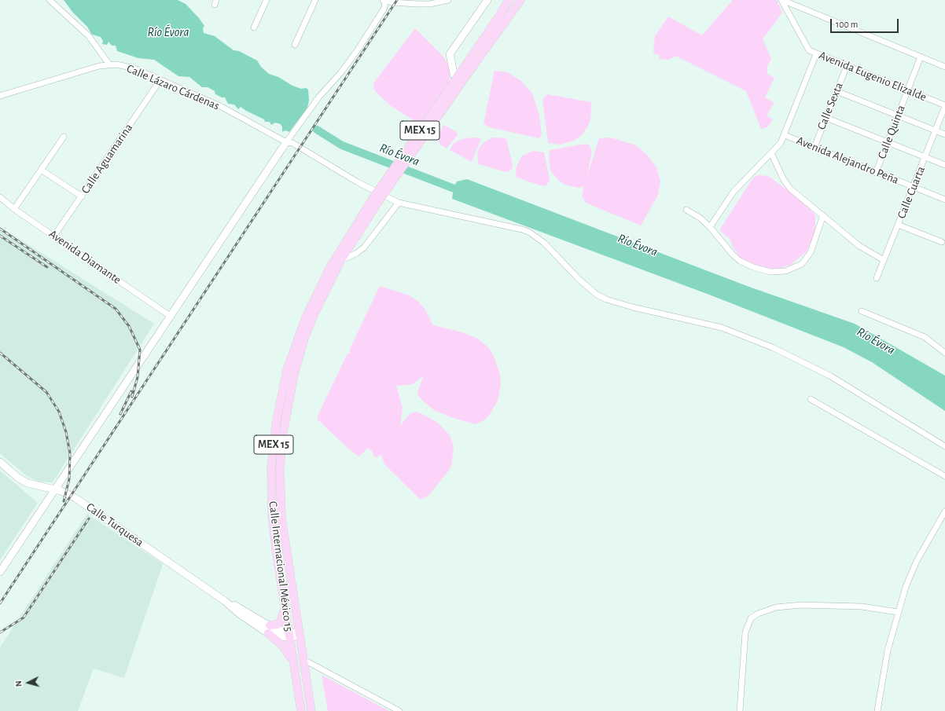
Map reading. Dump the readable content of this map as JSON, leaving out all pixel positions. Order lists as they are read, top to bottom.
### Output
{
  "streets": {
    "main road": ["MEX 15", "Calle Internacional México 15"],
    "street": [
      "Avenida Eugenio Elizalde",
      "Calle Lázaro Cárdenas",
      "Calle Sexta",
      "Calle Quinta",
      "Calle Aguamarina",
      "Avenida Alejandro Peña",
      "Calle Cuarta",
      "Avenida Diamante",
      "Calle Turquesa"
    ]
  },
  "crossings": [
    ["Avenida Eugenio Elizalde", "Calle Sexta"],
    ["Avenida Eugenio Elizalde", "Calle Quinta"],
    ["Avenida Eugenio Elizalde", "Calle Cuarta"],
    ["Calle Lázaro Cárdenas", "Calle Aguamarina"],
    ["Calle Sexta", "Avenida Alejandro Peña"],
    ["MEX 15", "Calle Internacional México 15"],
    ["Calle Quinta", "Avenida Alejandro Peña"],
    ["Calle Aguamarina", "Avenida Diamante"],
    ["Avenida Alejandro Peña", "Calle Cuarta"],
    ["Calle Turquesa", "Calle Internacional México 15"]
  ],
  "water": ["Río Évora"],
  "scale_bar": "100 m",
  "north": "left"
}
